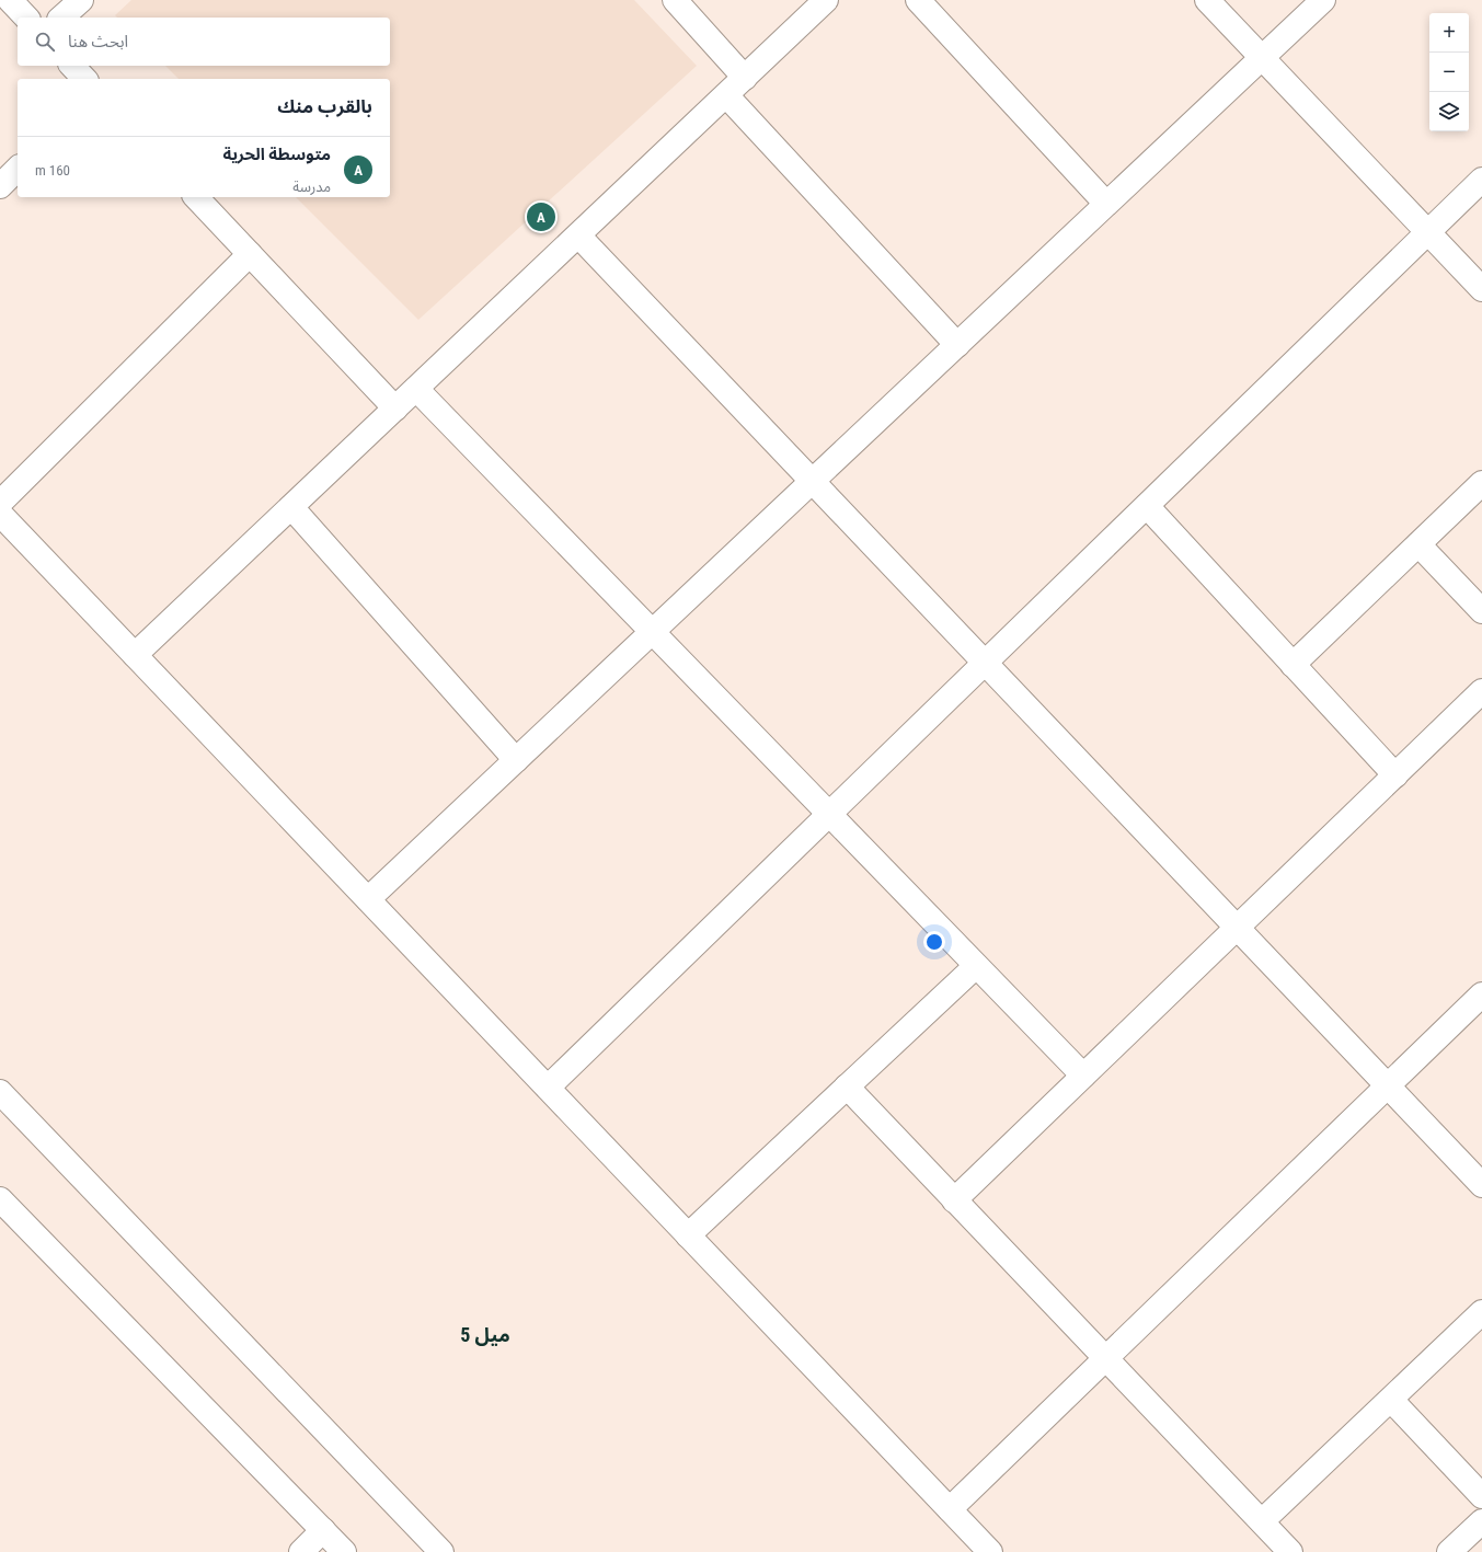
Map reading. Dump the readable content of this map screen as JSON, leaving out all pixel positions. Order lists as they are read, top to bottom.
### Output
{
  "districts": ["5 ميل"],
  "page": {
    "map_buttons": ["+", "−"],
    "search": "ابحث هنا",
    "heading": "بالقرب منك",
    "list": [
      {
        "mark": "A",
        "name": "متوسطة الحرية",
        "note": "مدرسة",
        "value": "160 m"
      }
    ],
    "pins": "A"
  }
}
